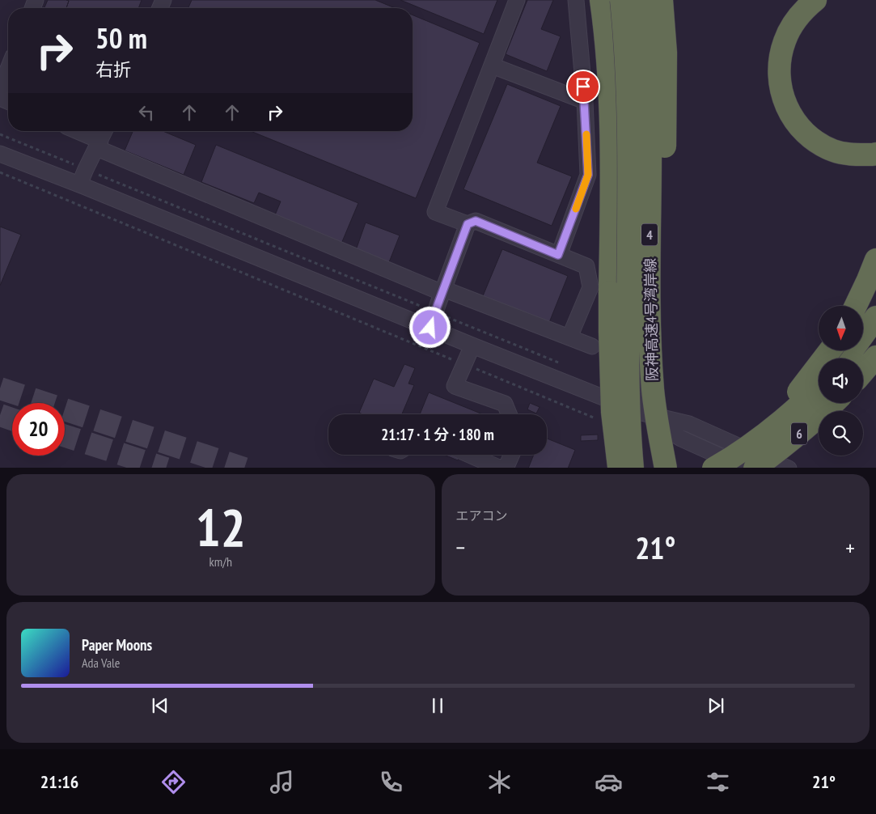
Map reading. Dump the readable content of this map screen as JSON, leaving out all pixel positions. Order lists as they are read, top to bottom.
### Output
{
  "streets": {
    "highway": ["4", "阪神高速4号湾岸線", "6"]
  },
  "crossings": [
    ["4", "阪神高速4号湾岸線"]
  ],
  "north": "bottom",
  "page": {
    "turn": ["50 m", "右折"],
    "limit": "20",
    "trip": "21:17 · 1 分 · 180 m",
    "tile": [
      ["12", "km/h"],
      "エアコン"
    ],
    "heat": ["−", "21°", "+"],
    "song": ["Paper Moons", "Ada Vale"],
    "tabs": ["21:16", "21°"]
  }
}
